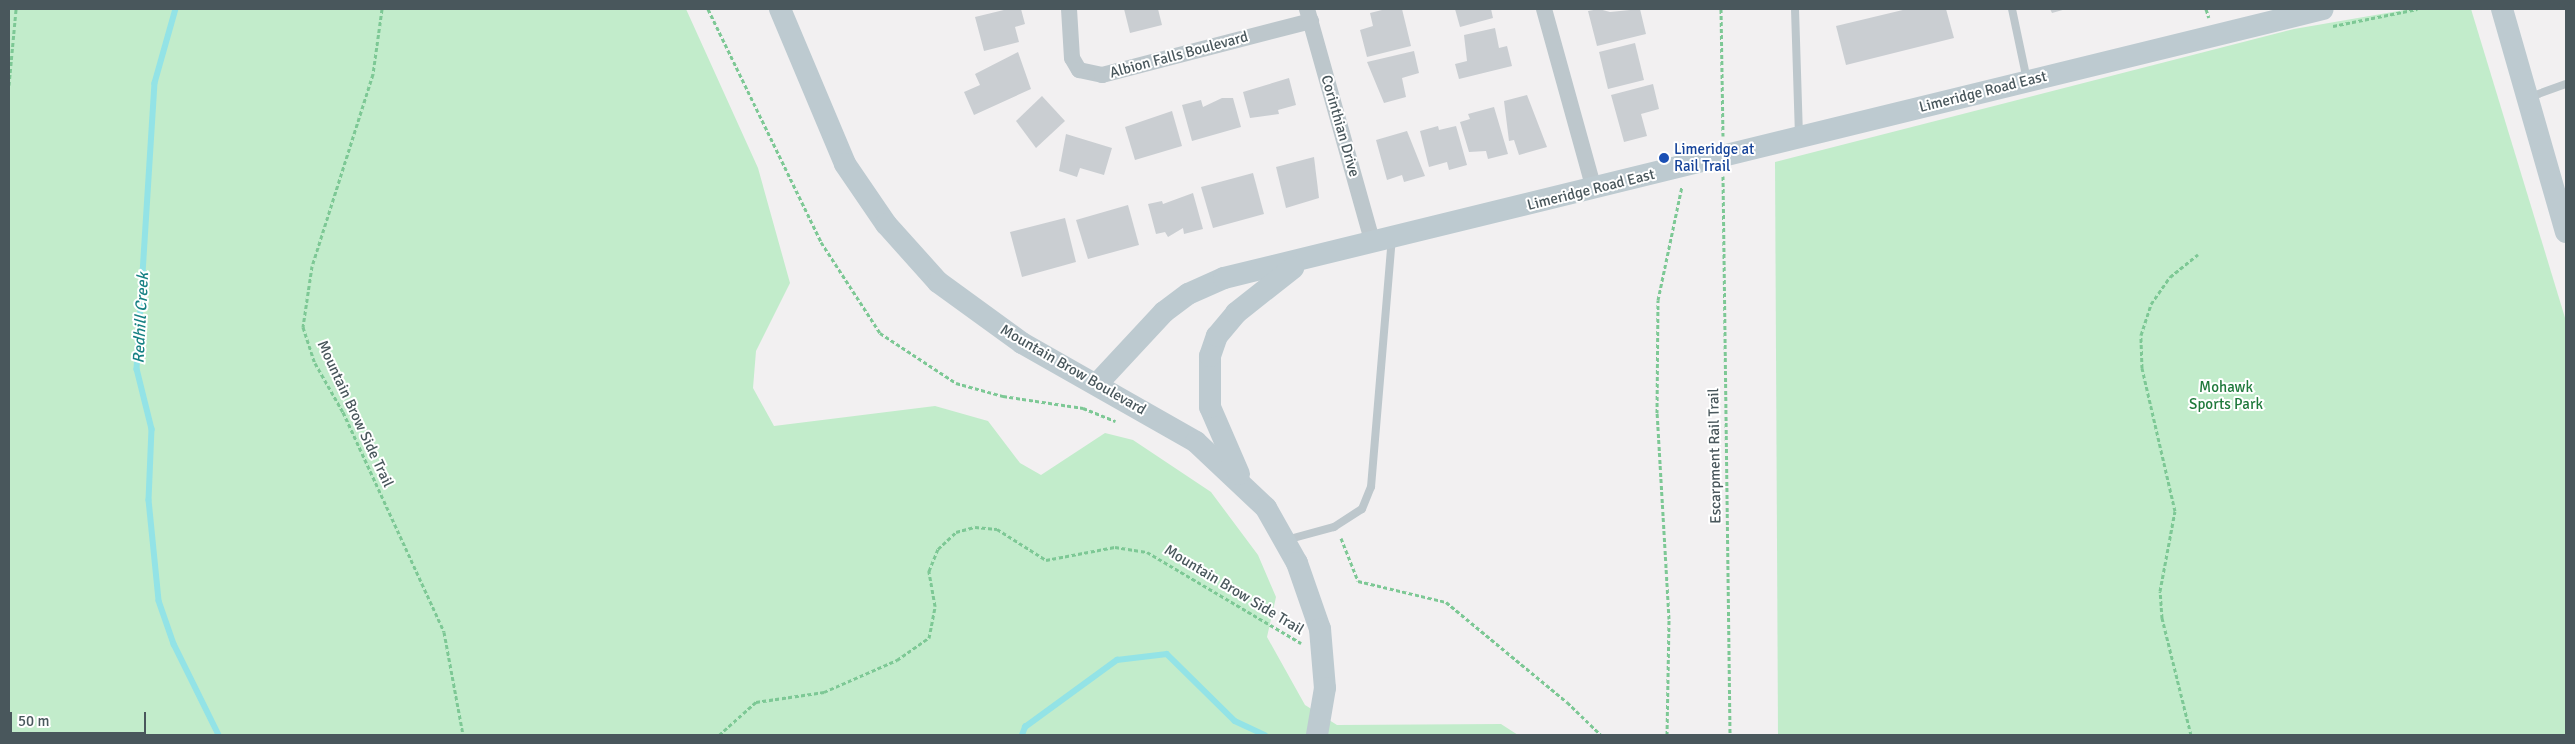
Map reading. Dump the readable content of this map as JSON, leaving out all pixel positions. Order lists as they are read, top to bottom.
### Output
{
  "streets": {
    "street": [
      "Albion Falls Boulevard",
      "Limeridge Road East",
      "Corinthian Drive",
      "Mountain Brow Boulevard"
    ],
    "path": ["Mountain Brow Side Trail", "Escarpment Rail Trail"]
  },
  "crossings": [
    ["Albion Falls Boulevard", "Corinthian Drive"],
    ["Limeridge Road East", "Corinthian Drive"],
    ["Limeridge Road East", "Mountain Brow Boulevard"]
  ],
  "water": ["Redhill Creek"],
  "parks": ["Mohawk Sports Park"],
  "places": ["Limeridge at Rail Trail"],
  "scale_bar": "50 m"
}
